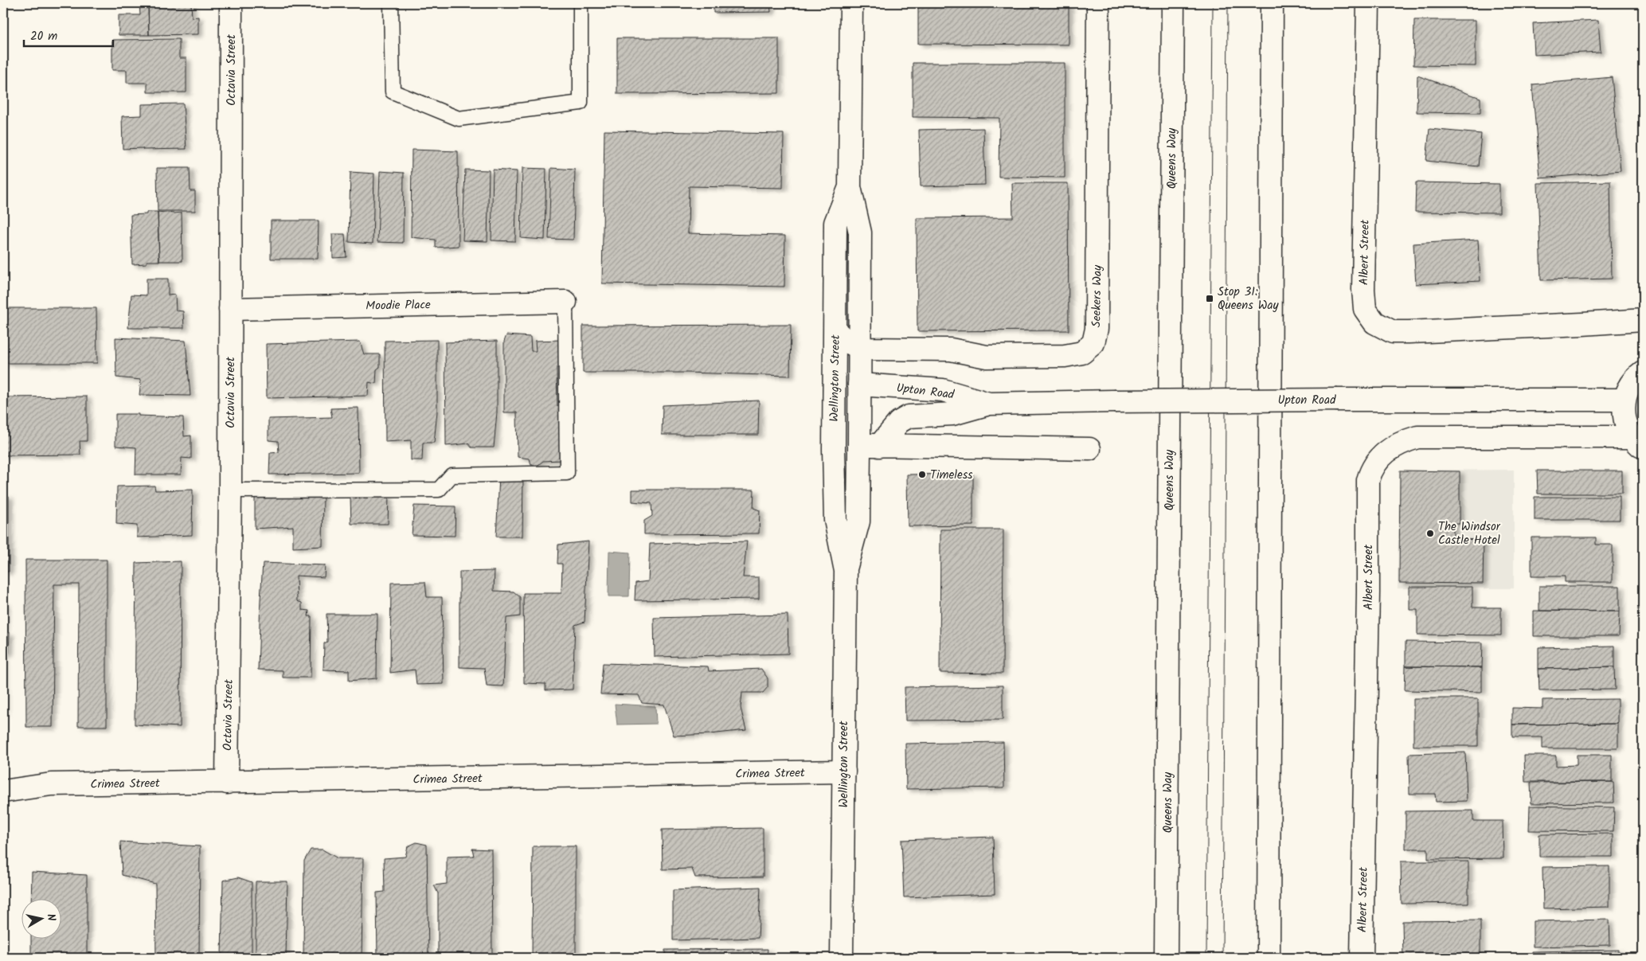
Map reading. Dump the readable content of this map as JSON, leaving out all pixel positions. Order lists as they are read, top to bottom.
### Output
{
  "streets": {
    "main road": [
      "Octavia Street",
      "Queens Way",
      "Albert Street",
      "Seekers Way",
      "Moodie Place",
      "Wellington Street",
      "Upton Road",
      "Crimea Street"
    ]
  },
  "crossings": [
    ["Octavia Street", "Moodie Place"],
    ["Octavia Street", "Crimea Street"],
    ["Seekers Way", "Wellington Street"],
    ["Wellington Street", "Upton Road"],
    ["Wellington Street", "Crimea Street"]
  ],
  "places": {
    "transit": ["Stop 31: Queens Way"],
    "other": ["Timeless", "The Windsor Castle Hotel"]
  },
  "scale_bar": "20 m",
  "north": "right"
}
